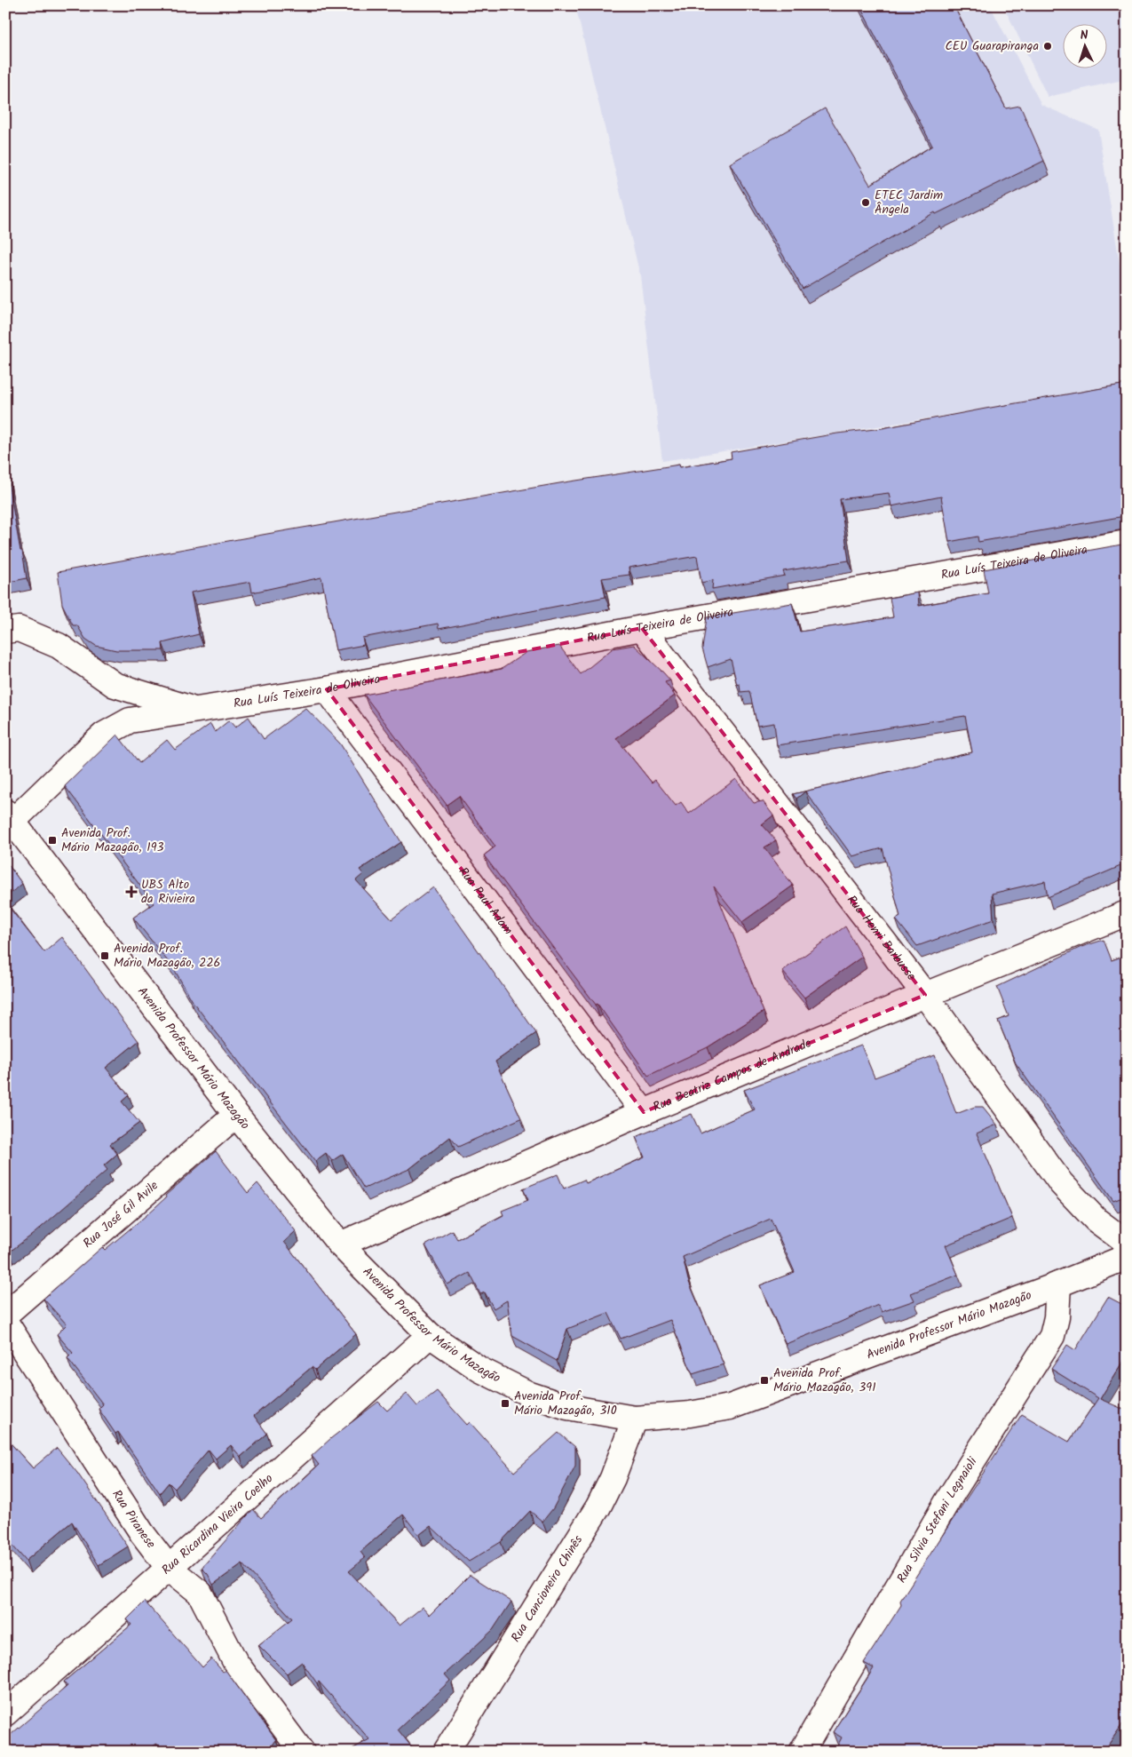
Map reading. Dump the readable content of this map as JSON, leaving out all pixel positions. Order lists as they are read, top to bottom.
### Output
{
  "streets": {
    "street": [
      "Rua Luís Teixeira de Oliveira",
      "Rua Paul Adam",
      "Rua Henri Barbusse",
      "Avenida Professor Mário Mazagão",
      "Rua Beatriz Campos de Andrade",
      "Rua José Gil Avile",
      "Rua Piranese",
      "Rua Silvia Stefani Legnaioli",
      "Rua Ricardina Vieira Coelho",
      "Rua Cancioneiro Chinês"
    ]
  },
  "crossings": [
    ["Rua Luís Teixeira de Oliveira", "Rua Paul Adam"],
    ["Rua Luís Teixeira de Oliveira", "Rua Henri Barbusse"],
    ["Rua Luís Teixeira de Oliveira", "Avenida Professor Mário Mazagão"],
    ["Rua Paul Adam", "Rua Beatriz Campos de Andrade"],
    ["Rua Henri Barbusse", "Rua Beatriz Campos de Andrade"],
    ["Avenida Professor Mário Mazagão", "Rua Beatriz Campos de Andrade"],
    ["Avenida Professor Mário Mazagão", "Rua José Gil Avile"],
    ["Avenida Professor Mário Mazagão", "Rua Silvia Stefani Legnaioli"],
    ["Avenida Professor Mário Mazagão", "Rua Ricardina Vieira Coelho"],
    ["Avenida Professor Mário Mazagão", "Rua Cancioneiro Chinês"],
    ["Rua Piranese", "Rua Ricardina Vieira Coelho"]
  ],
  "places": {
    "other": ["CEU Guarapiranga", "ETEC Jardim Ângela"],
    "transit": [
      "Avenida Prof. Mário Mazagão, 193",
      "Avenida Prof. Mário Mazagão, 226",
      "Avenida Prof. Mário Mazagão, 391",
      "Avenida Prof. Mário Mazagão, 310"
    ],
    "health": ["UBS Alto da Rivieira"]
  },
  "north": "top"
}
